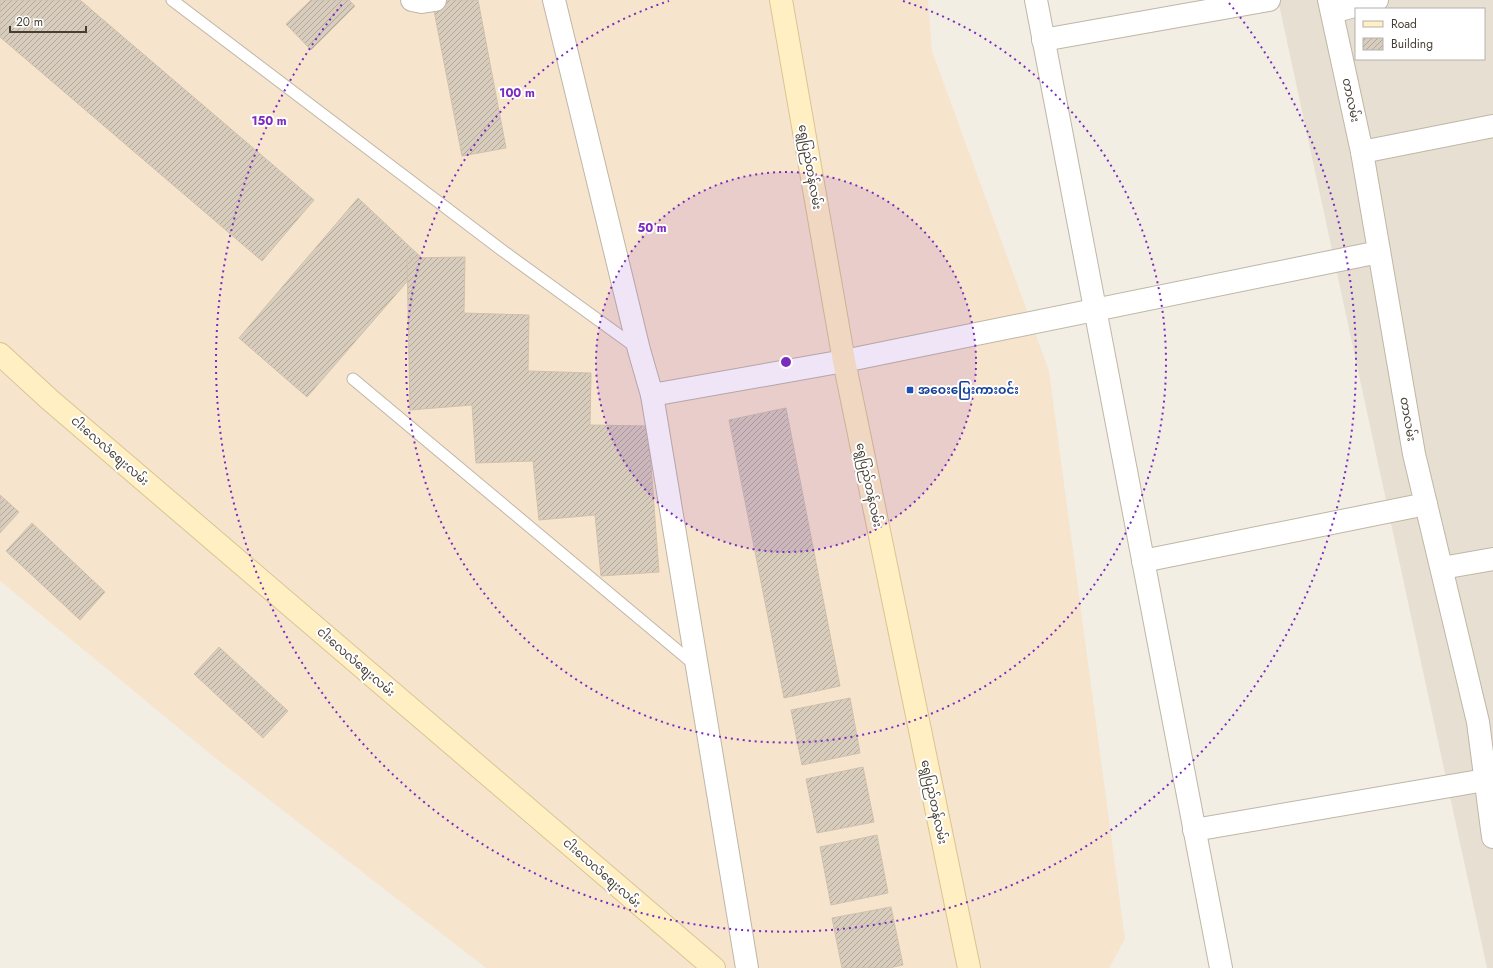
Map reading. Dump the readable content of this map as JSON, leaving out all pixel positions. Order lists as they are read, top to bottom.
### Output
{
  "streets": {
    "main road": ["ရွေပြည်တန်လမ်း", "ငါးလေလံစျေးလမ်း"],
    "street": ["တာလမ်း"]
  },
  "places": {
    "transit": ["အဝေးပြေးကားဝင်း"]
  },
  "legend": ["Road", "Building"],
  "scale_bar": "20 m",
  "rings": ["100 m", "150 m", "50 m"]
}
